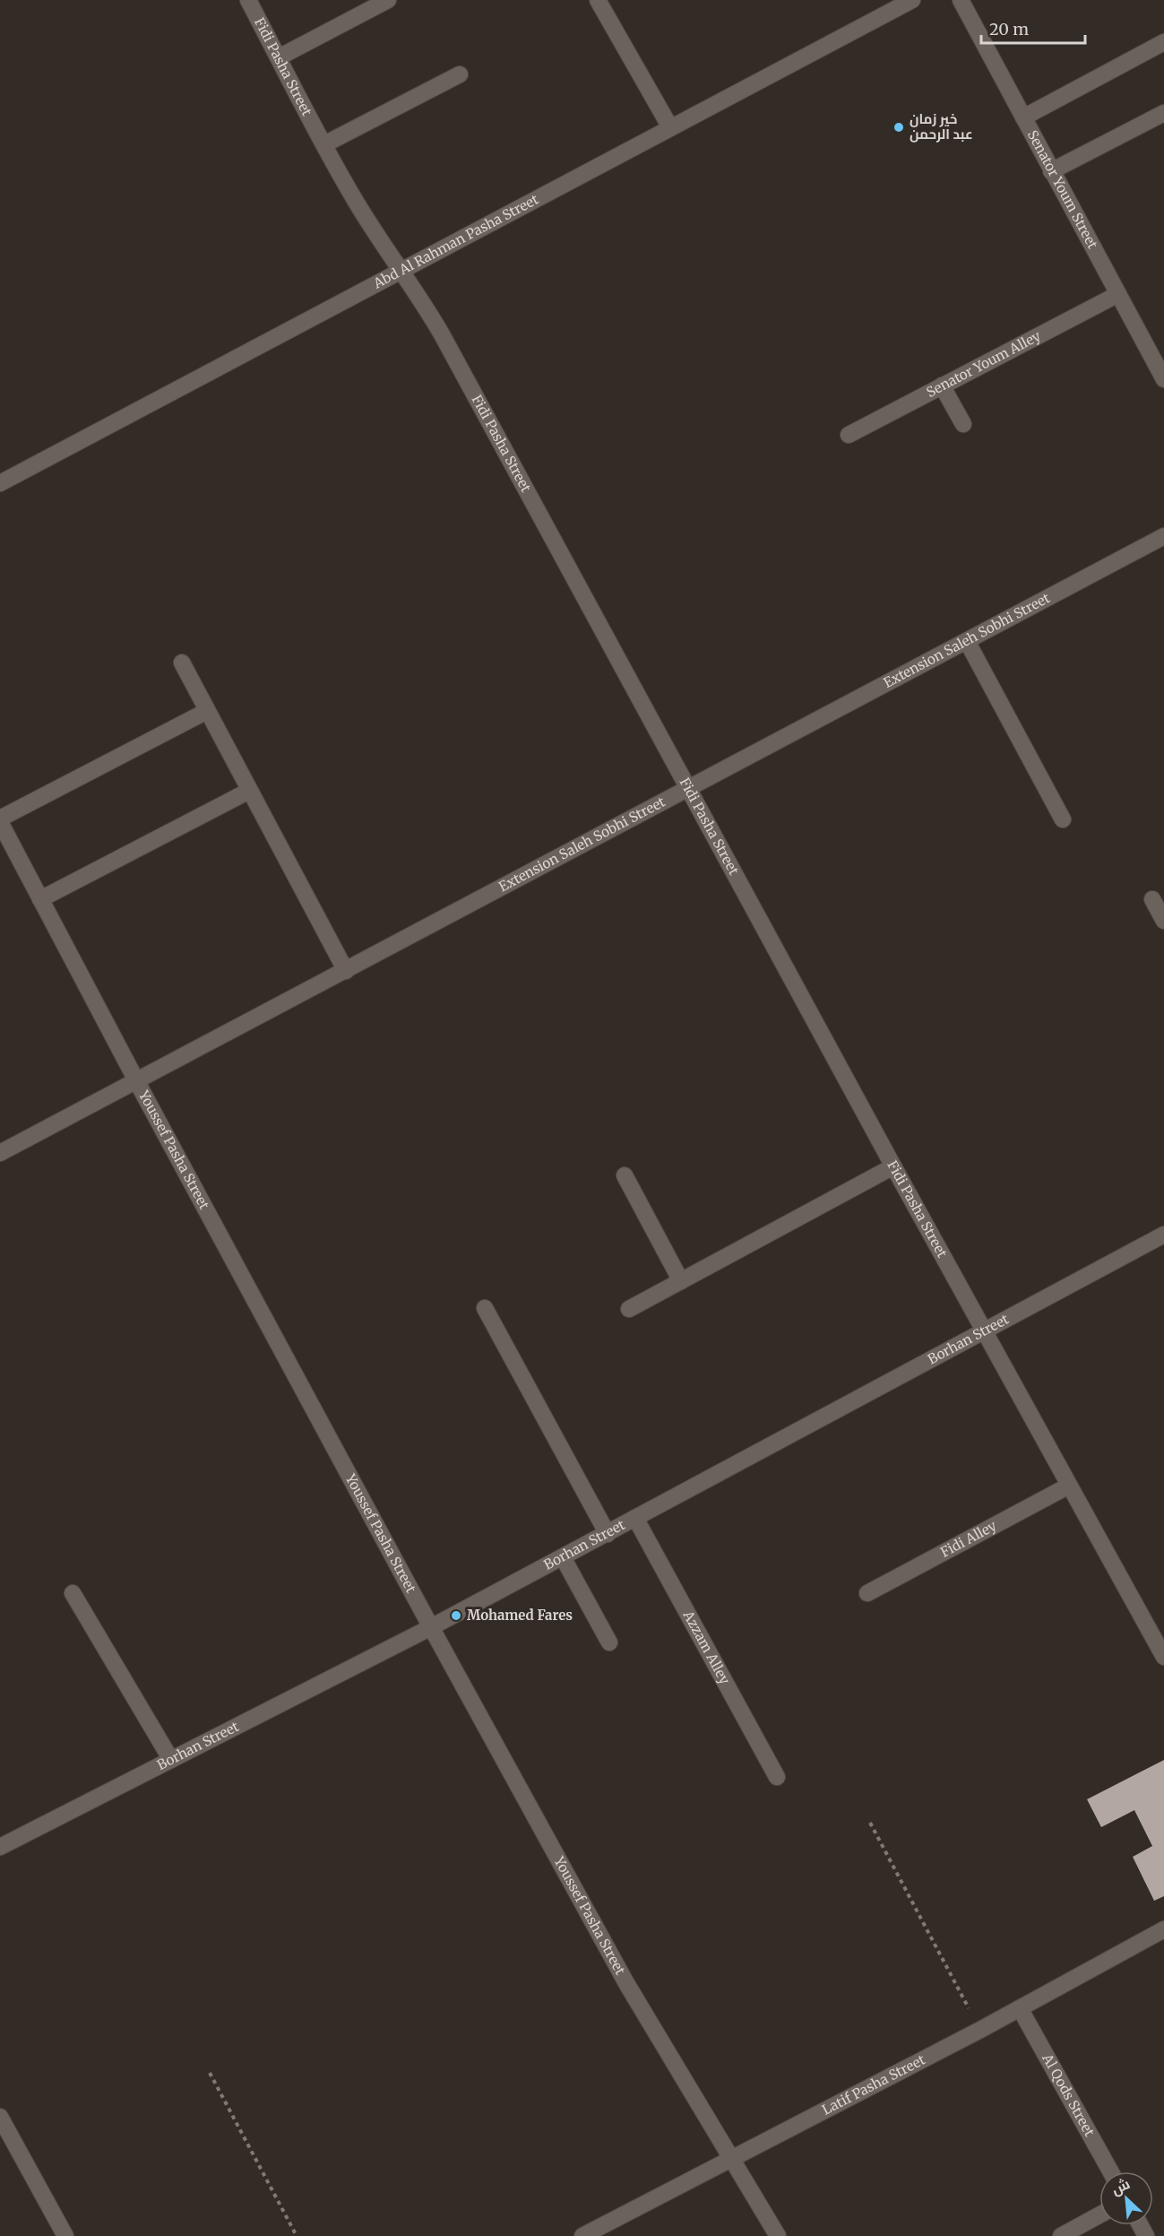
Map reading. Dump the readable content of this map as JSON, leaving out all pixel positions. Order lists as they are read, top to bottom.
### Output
{
  "streets": {
    "street": [
      "Fidi Pasha Street",
      "Senator Youm Street",
      "Abd Al Rahman Pasha Street",
      "Senator Youm Alley",
      "Extension Saleh Sobhi Street",
      "Youssef Pasha Street",
      "Borhan Street",
      "Fidi Alley",
      "Azzam Alley",
      "Latif Pasha Street",
      "Al Qods Street"
    ]
  },
  "crossings": [
    ["Fidi Pasha Street", "Abd Al Rahman Pasha Street"],
    ["Fidi Pasha Street", "Extension Saleh Sobhi Street"],
    ["Fidi Pasha Street", "Borhan Street"],
    ["Fidi Pasha Street", "Fidi Alley"],
    ["Senator Youm Street", "Senator Youm Alley"],
    ["Extension Saleh Sobhi Street", "Youssef Pasha Street"],
    ["Youssef Pasha Street", "Borhan Street"],
    ["Youssef Pasha Street", "Latif Pasha Street"],
    ["Borhan Street", "Azzam Alley"],
    ["Latif Pasha Street", "Al Qods Street"]
  ],
  "places": ["خير زمان عبد الرحمن", "Mohamed Fares"],
  "scale_bar": "20 m",
  "north": "top left"
}
